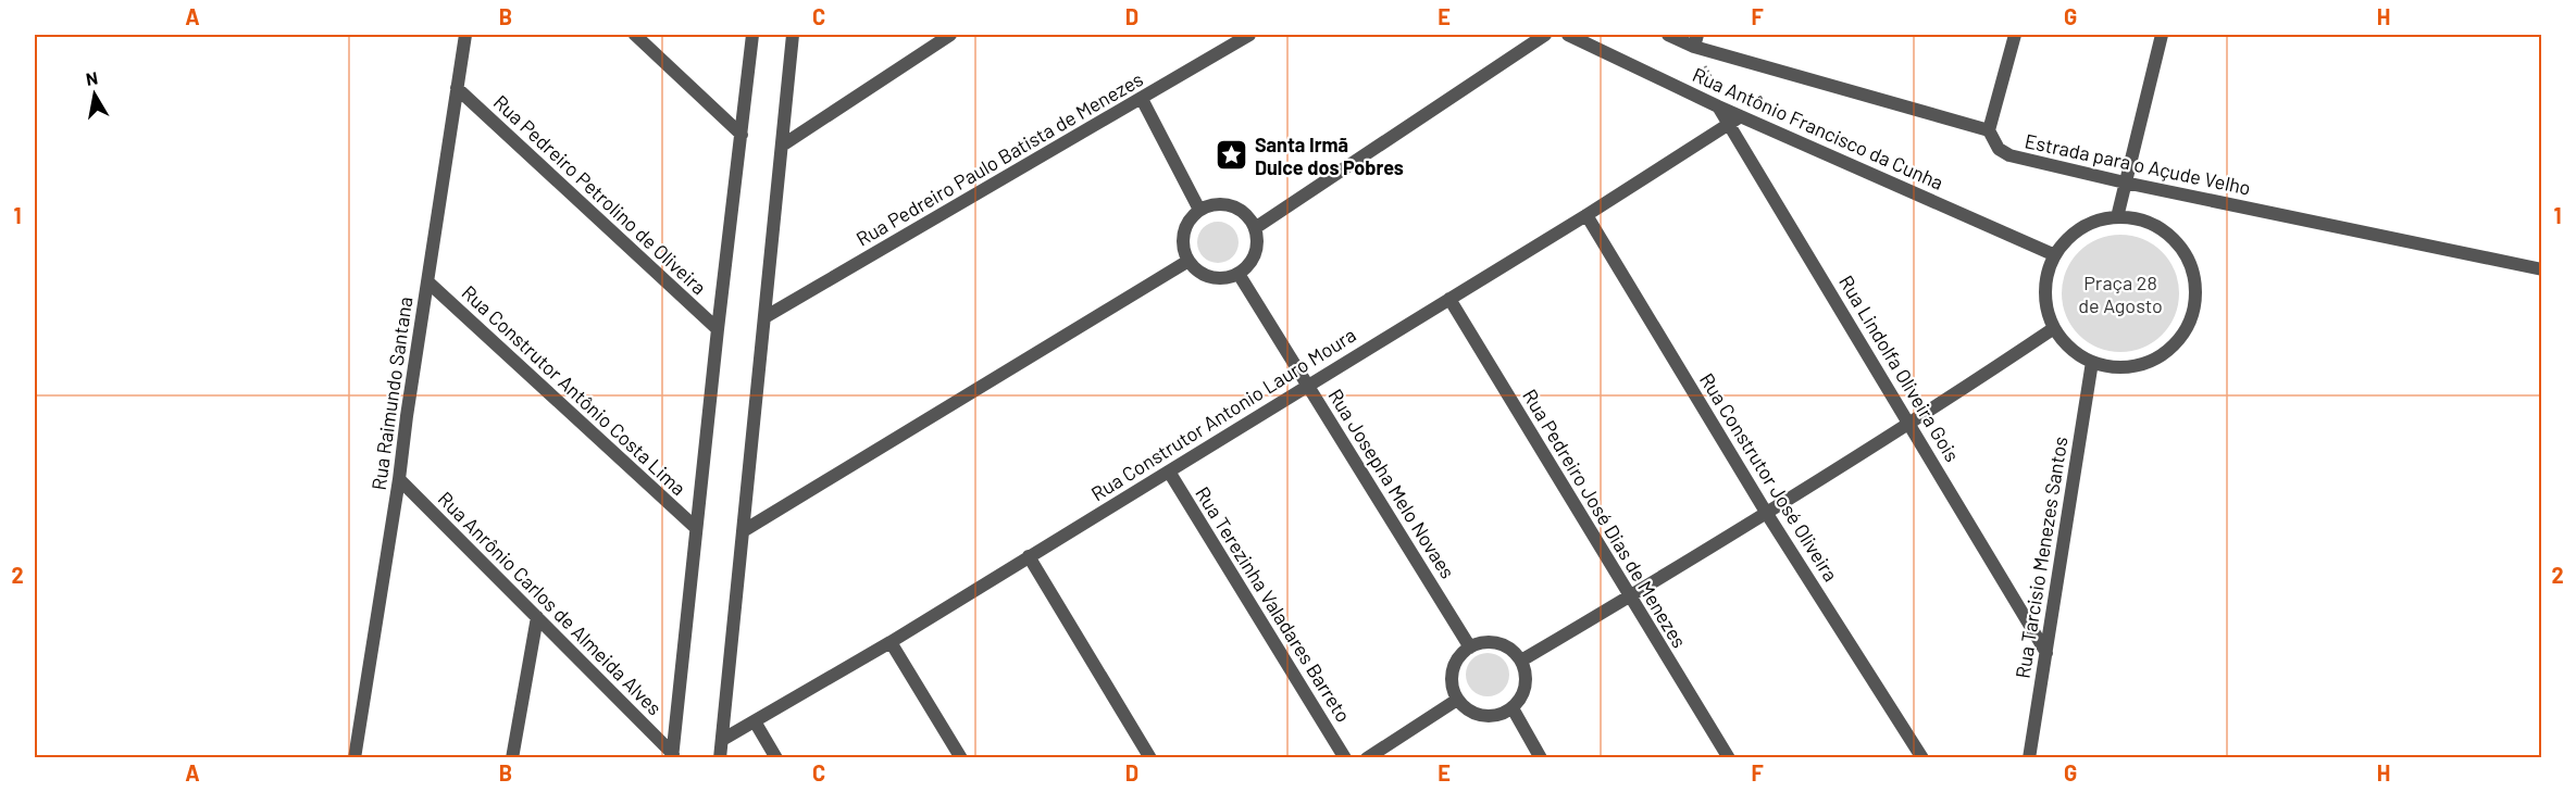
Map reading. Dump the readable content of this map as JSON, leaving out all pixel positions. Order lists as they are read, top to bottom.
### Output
{
  "streets": {
    "street": [
      "Rua Antônio Francisco da Cunha",
      "Rua Pedreiro Paulo Batista de Menezes",
      "Estrada para o Açude Velho",
      "Rua Pedreiro Petrolino de Oliveira",
      "Rua Lindolfa Oliveira Gois",
      "Rua Construtor Antônio Costa Lima",
      "Rua Raimundo Santana",
      "Rua Construtor Antonio Lauro Moura",
      "Rua Construtor José Oliveira",
      "Rua Josepha Melo Novaes",
      "Rua Pedreiro José Dias de Menezes",
      "Rua Tarcisio Menezes Santos",
      "Rua Anrônio Carlos de Almeida Alves",
      "Rua Terezinha Valadares Barreto"
    ]
  },
  "crossings": [
    ["Rua Antônio Francisco da Cunha", "Rua Lindolfa Oliveira Gois"],
    ["Rua Antônio Francisco da Cunha", "Rua Construtor Antonio Lauro Moura"],
    ["Rua Antônio Francisco da Cunha", "Rua Tarcisio Menezes Santos"],
    ["Rua Pedreiro Petrolino de Oliveira", "Rua Raimundo Santana"],
    ["Rua Lindolfa Oliveira Gois", "Rua Construtor Antonio Lauro Moura"],
    ["Rua Lindolfa Oliveira Gois", "Rua Tarcisio Menezes Santos"],
    ["Rua Construtor Antônio Costa Lima", "Rua Raimundo Santana"],
    ["Rua Raimundo Santana", "Rua Anrônio Carlos de Almeida Alves"],
    ["Rua Construtor Antonio Lauro Moura", "Rua Construtor José Oliveira"],
    ["Rua Construtor Antonio Lauro Moura", "Rua Josepha Melo Novaes"],
    ["Rua Construtor Antonio Lauro Moura", "Rua Pedreiro José Dias de Menezes"],
    ["Rua Construtor Antonio Lauro Moura", "Rua Terezinha Valadares Barreto"]
  ],
  "parks": ["Praça 28 de Agosto"],
  "places": {
    "place": ["Santa Irmã Dulce dos Pobres"]
  },
  "north": "top",
  "grid": {
    "columns": [
      "A",
      "B",
      "C",
      "D",
      "E",
      "F",
      "G",
      "H"
    ],
    "rows": ["1", "2"]
  }
}
